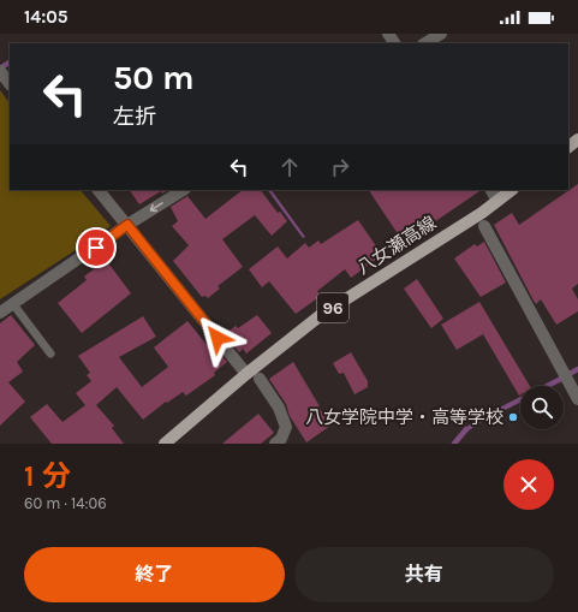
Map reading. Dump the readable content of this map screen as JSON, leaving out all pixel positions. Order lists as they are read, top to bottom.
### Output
{
  "streets": {
    "main road": ["八女瀬高線", "96"]
  },
  "places": ["八女学院中学・高等学校"],
  "page": {
    "status": "14:05",
    "turn": ["50 m", "左折"],
    "heading": ["1 分", "60 m · 14:06"],
    "buttons": ["終了", "共有"]
  }
}
